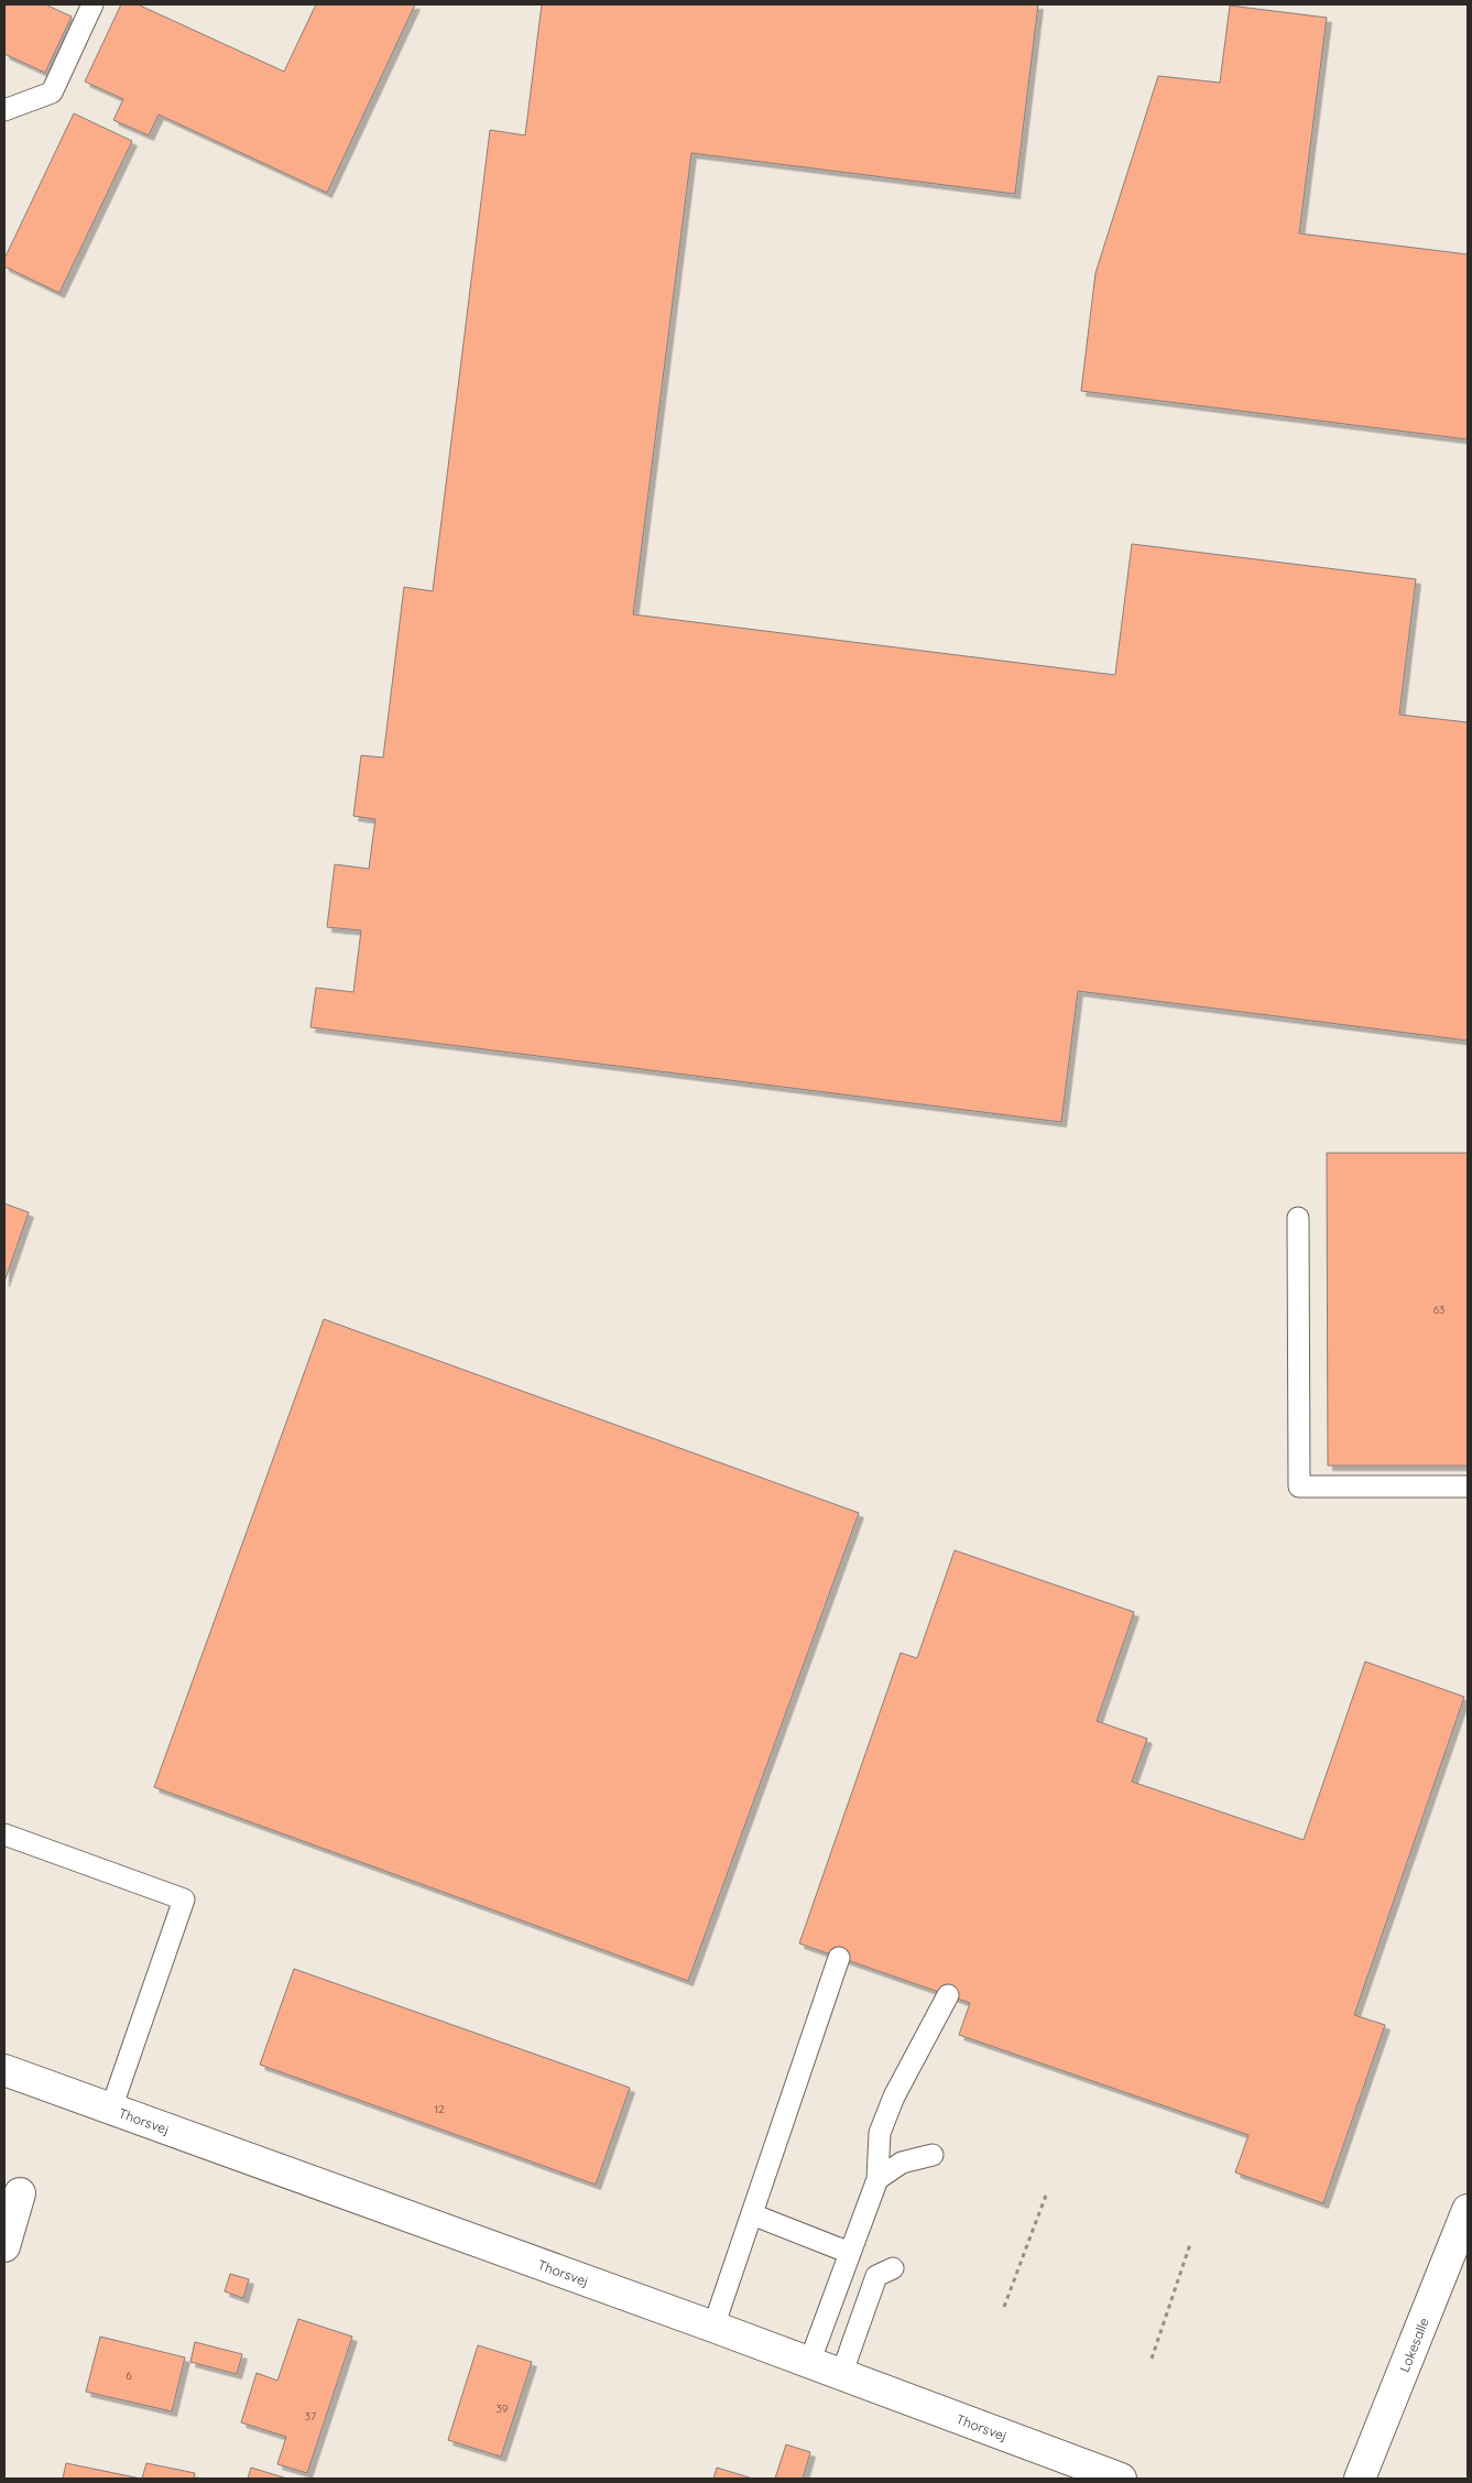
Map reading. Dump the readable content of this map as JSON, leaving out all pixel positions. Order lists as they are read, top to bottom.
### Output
{
  "streets": {
    "street": ["Thorsvej", "Lokesalle"]
  },
  "house_numbers": [
    "63",
    "12",
    "6",
    "39",
    "37"
  ]
}
